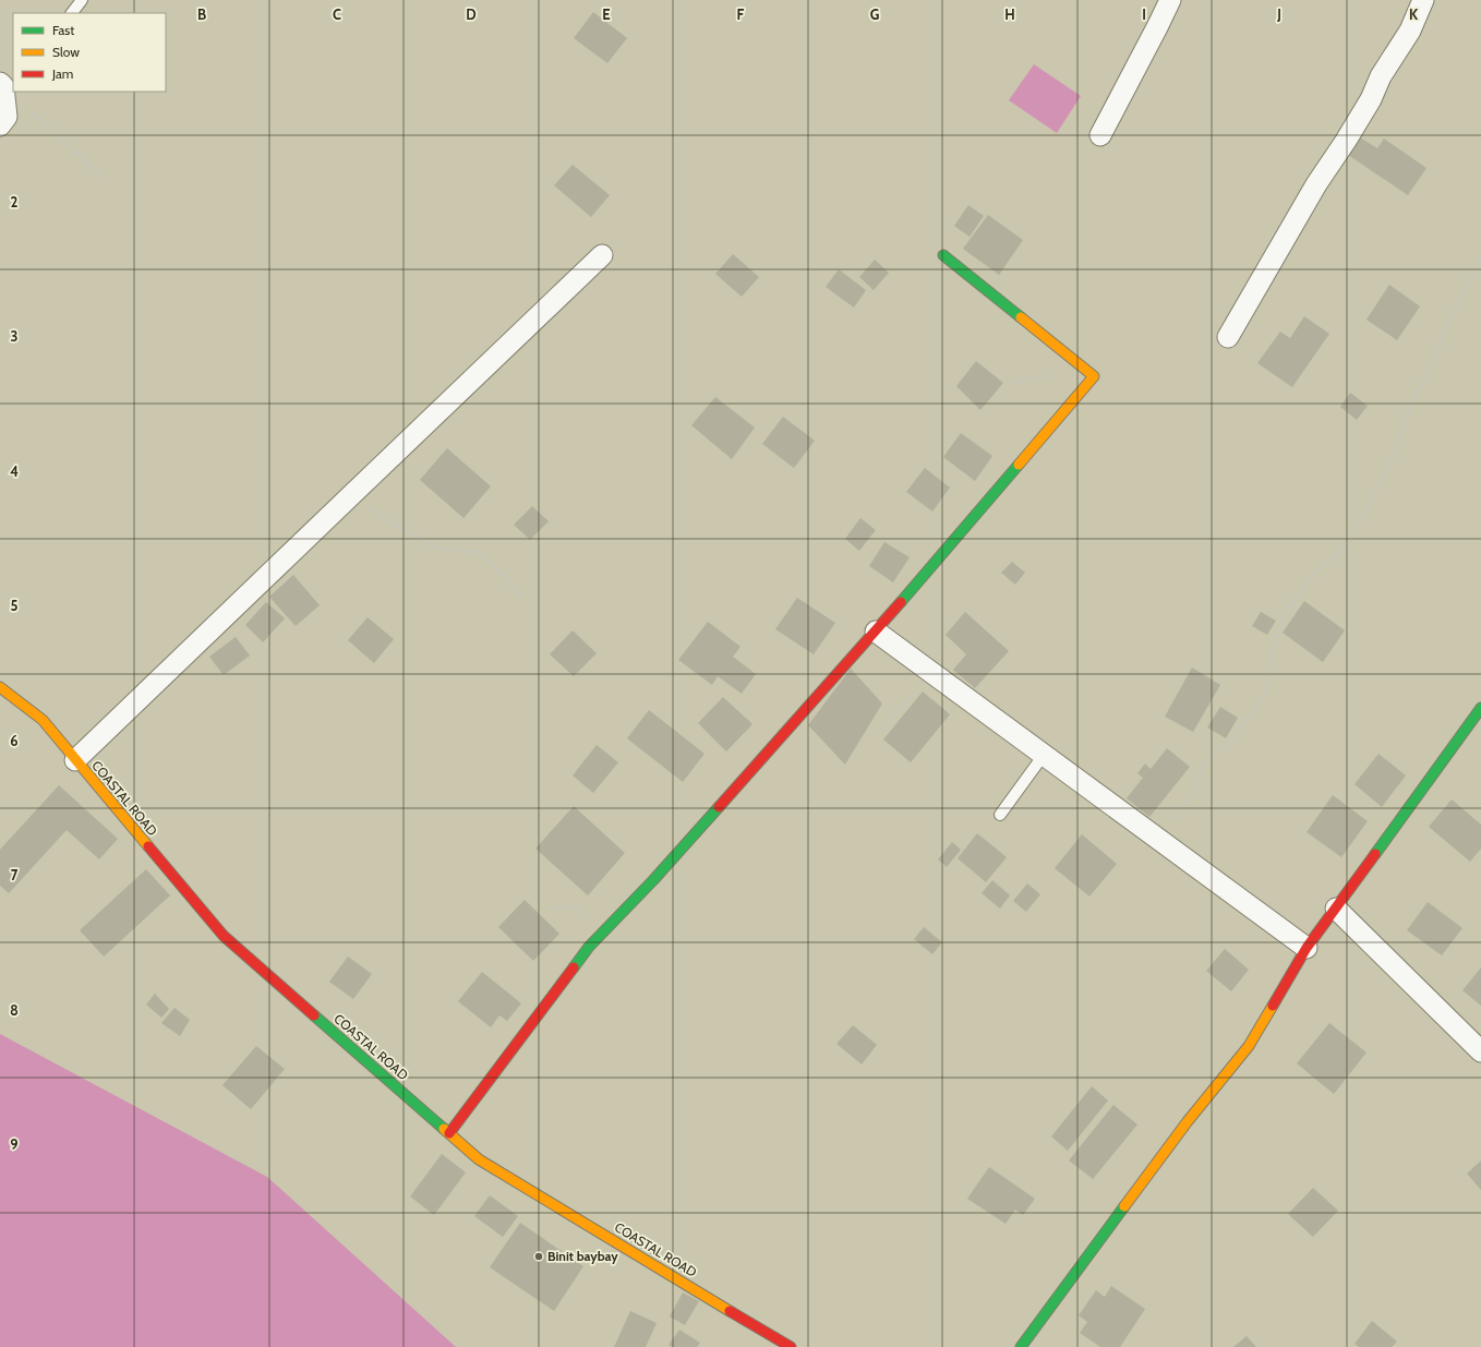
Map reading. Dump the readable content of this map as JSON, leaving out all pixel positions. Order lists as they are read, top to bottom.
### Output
{
  "streets": {
    "street": ["COASTAL ROAD"]
  },
  "places": ["Binit baybay"],
  "legend": ["Fast", "Slow", "Jam"],
  "grid": {
    "columns": [
      "B",
      "C",
      "D",
      "E",
      "F",
      "G",
      "H",
      "I",
      "J",
      "K"
    ],
    "rows": [
      "2",
      "3",
      "4",
      "5",
      "6",
      "7",
      "8",
      "9"
    ]
  }
}
